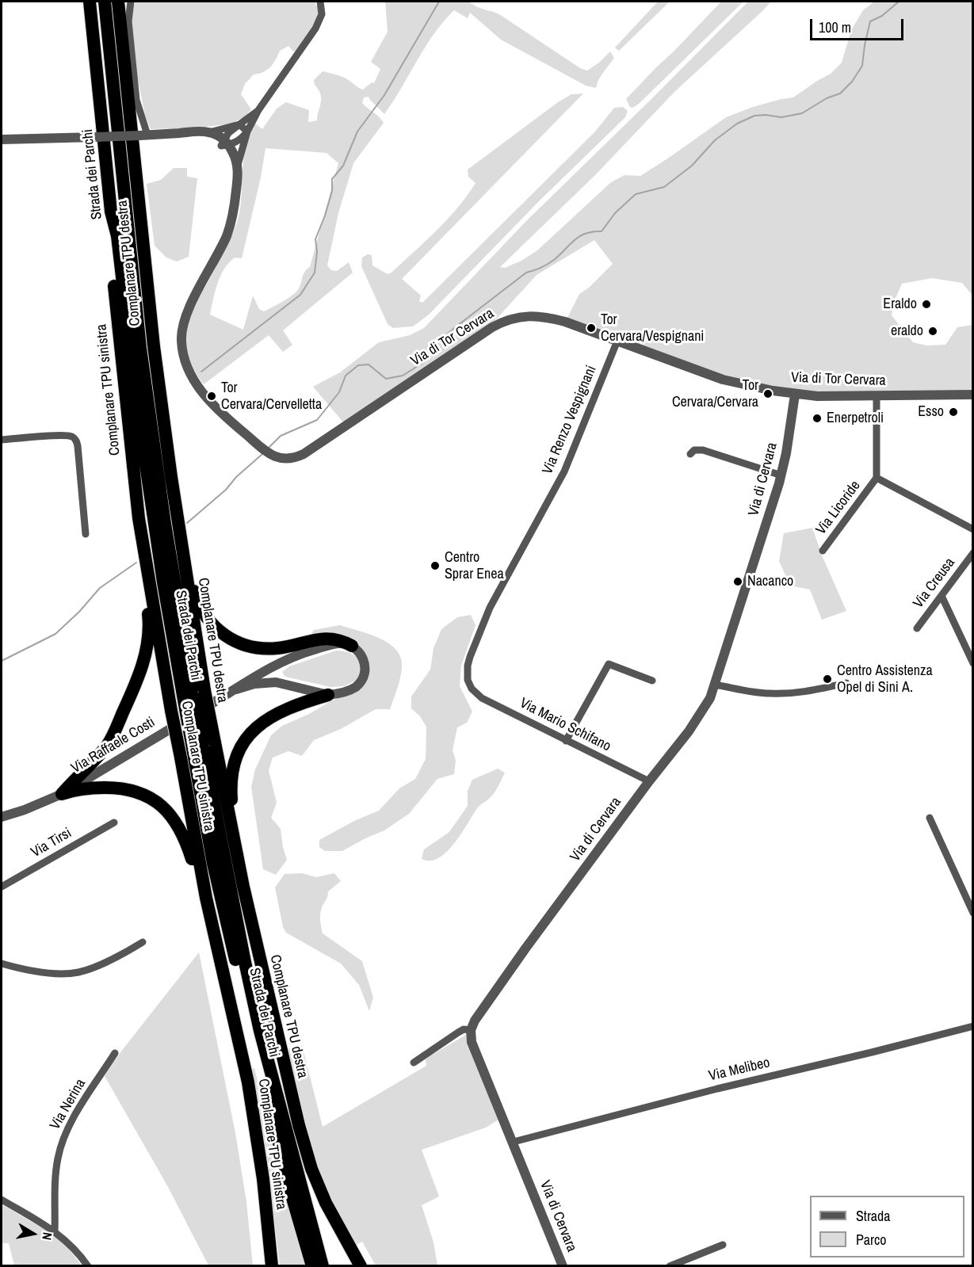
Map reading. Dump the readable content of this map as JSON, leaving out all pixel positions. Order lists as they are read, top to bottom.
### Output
{
  "streets": {
    "highway": ["Strada dei Parchi", "Complanare TPU destra", "Complanare TPU sinistra"],
    "street": [
      "Via di Tor Cervara",
      "Via Renzo Vespignani",
      "Via di Cervara",
      "Via Licoride",
      "Via Creusa",
      "Via Mario Schifano",
      "Via Raffaele Costi",
      "Via Tirsi",
      "Via Melibeo",
      "Via Nerina"
    ]
  },
  "crossings": [
    ["Strada dei Parchi", "Complanare TPU destra"],
    ["Strada dei Parchi", "Complanare TPU sinistra"],
    ["Via di Tor Cervara", "Via Renzo Vespignani"],
    ["Via di Tor Cervara", "Via di Cervara"],
    ["Via di Tor Cervara", "Via Licoride"],
    ["Via Renzo Vespignani", "Via Mario Schifano"],
    ["Via di Cervara", "Via Mario Schifano"],
    ["Via di Cervara", "Via Melibeo"]
  ],
  "places": [
    "Eraldo",
    "Tor Cervara/Vespignani",
    "eraldo",
    "Tor Cervara/Cervara",
    "Tor Cervara/Cervelletta",
    "Esso",
    "Enerpetroli",
    "Centro Sprar Enea",
    "Nacanco",
    "Centro Assistenza Opel di Sini A."
  ],
  "legend": ["Strada", "Parco"],
  "scale_bar": "100 m",
  "north": "right"
}
